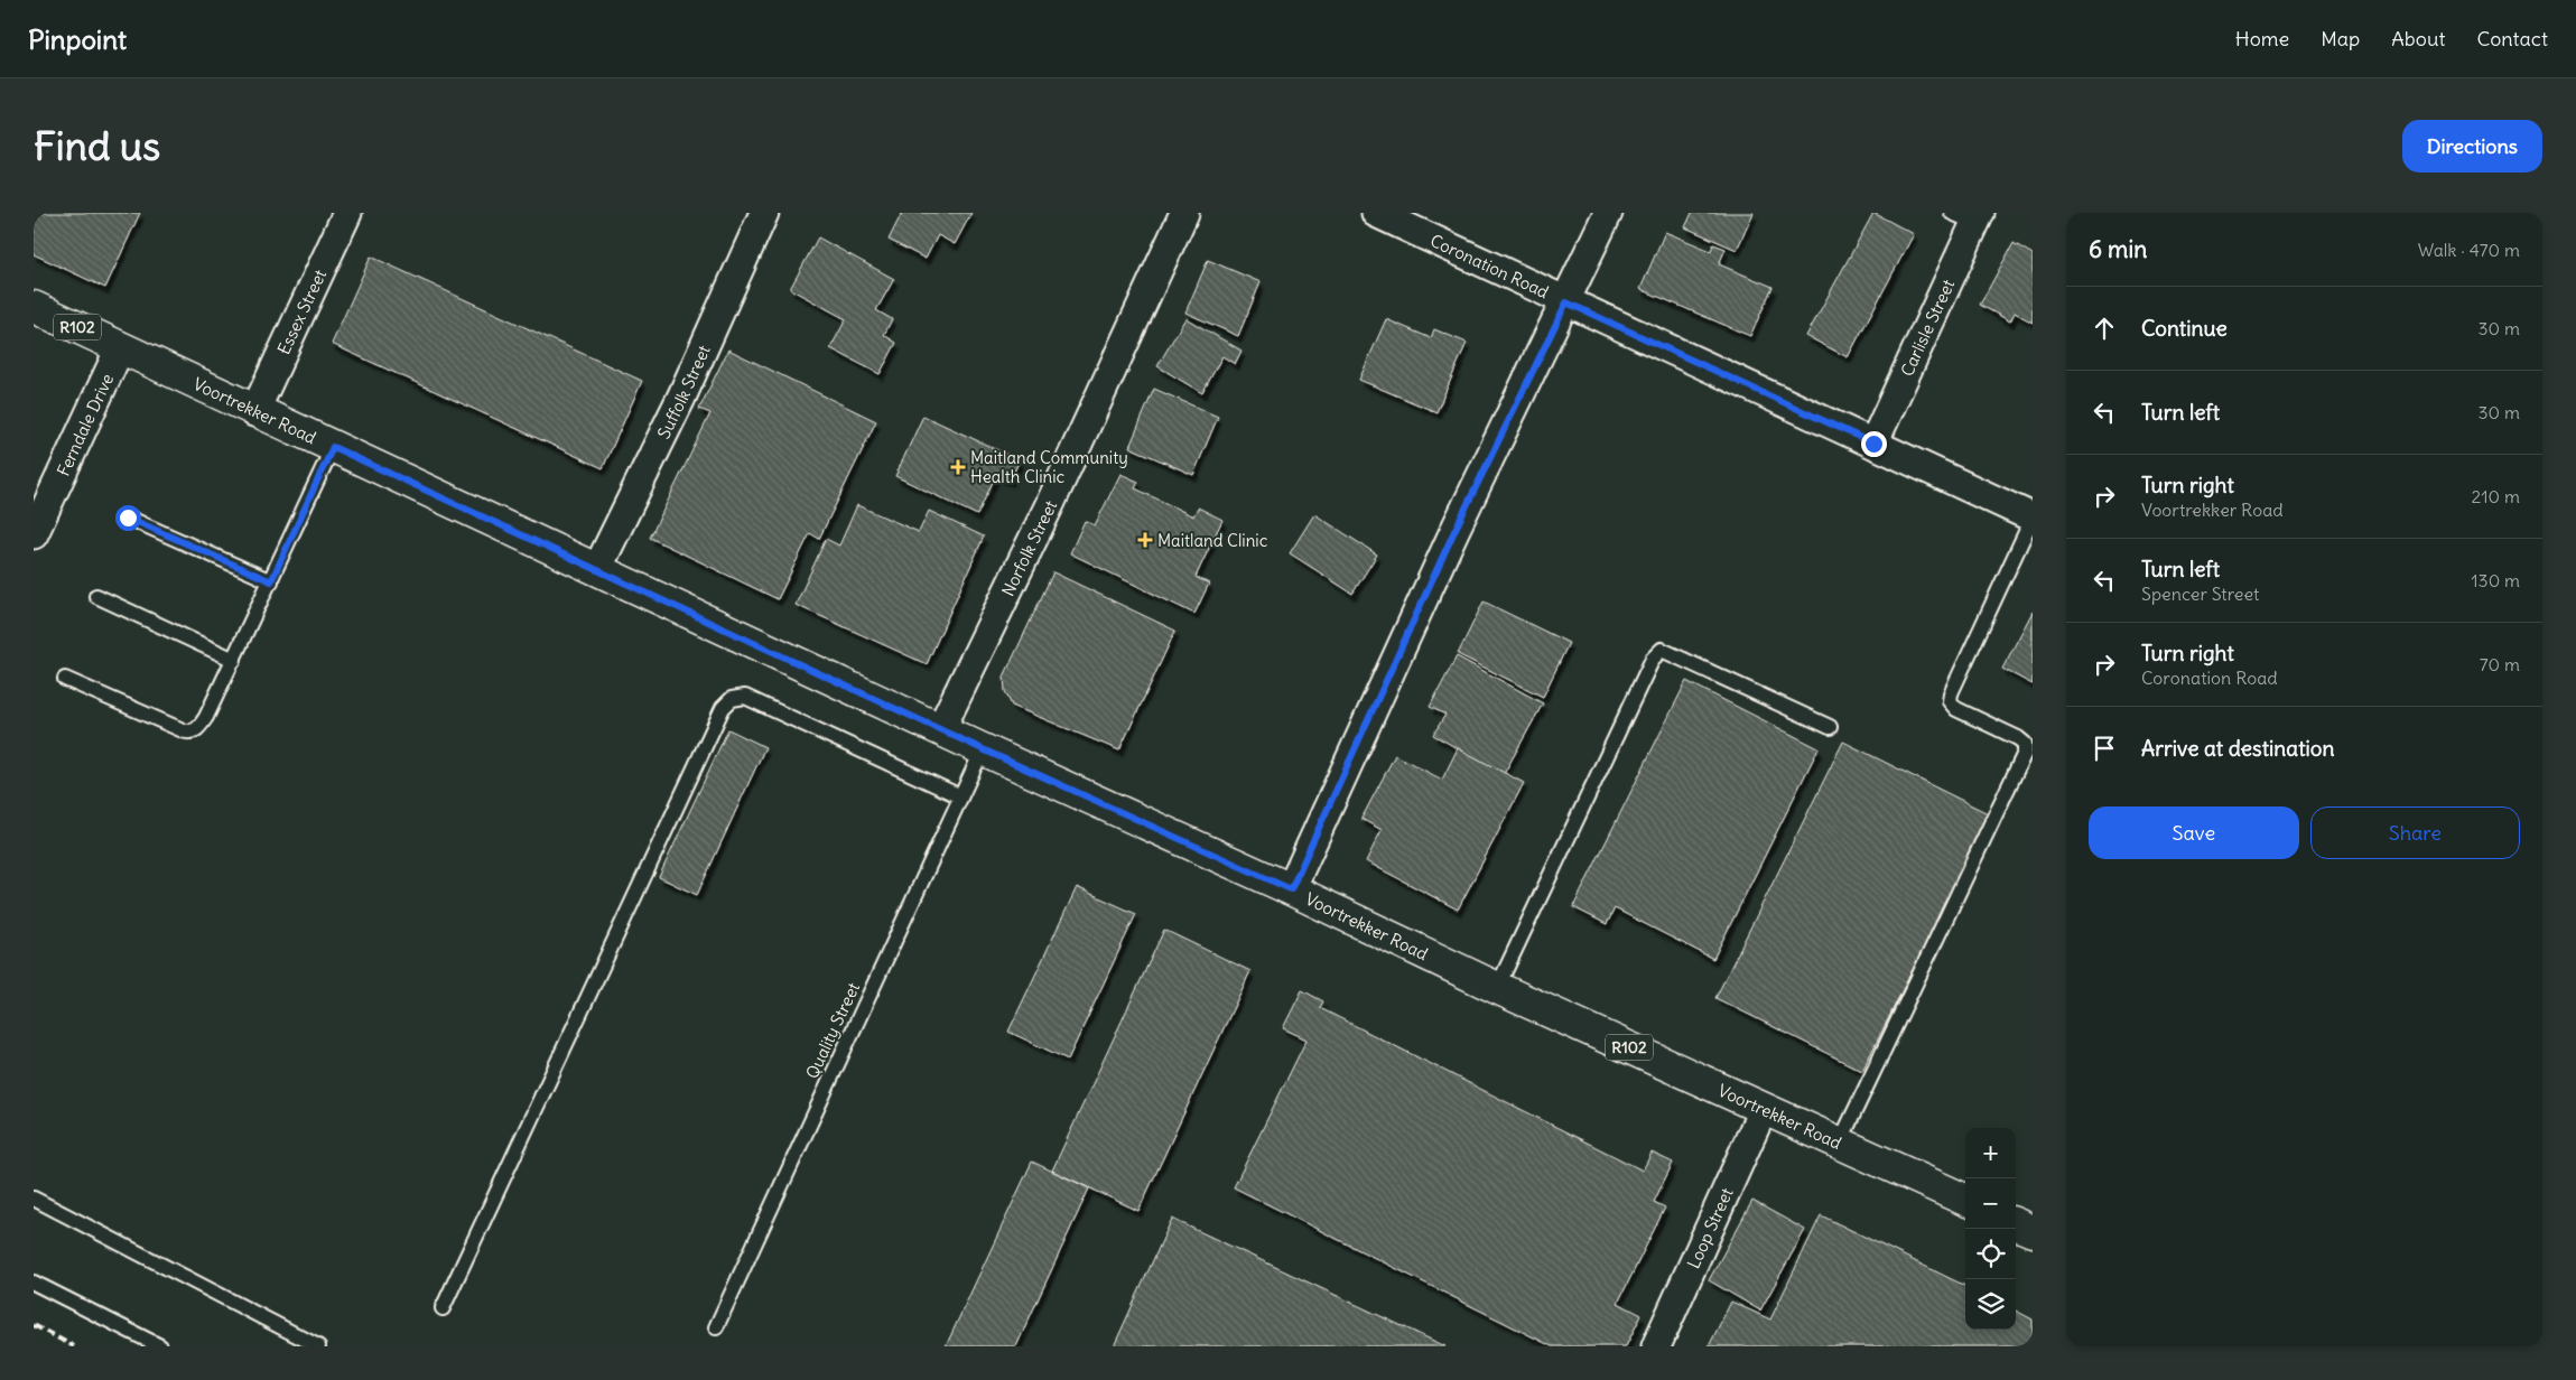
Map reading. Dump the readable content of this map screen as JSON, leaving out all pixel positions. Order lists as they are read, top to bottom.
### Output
{
  "streets": {
    "main road": ["R102", "Voortrekker Road"],
    "street": [
      "Coronation Road",
      "Essex Street",
      "Carlisle Street",
      "Suffolk Street",
      "Ferndale Drive",
      "Norfolk Street",
      "Loop Street"
    ],
    "lane": ["Quality Street"]
  },
  "crossings": [
    ["Coronation Road", "Carlisle Street"],
    ["Essex Street", "Voortrekker Road"],
    ["Suffolk Street", "Voortrekker Road"],
    ["Voortrekker Road", "Ferndale Drive"],
    ["Voortrekker Road", "Norfolk Street"],
    ["Voortrekker Road", "Quality Street"],
    ["Voortrekker Road", "Loop Street"]
  ],
  "places": {
    "health": ["Maitland Community Health Clinic", "Maitland Clinic"]
  },
  "page": {
    "header": "Pinpoint",
    "nav": [
      "Home",
      "Map",
      "About",
      "Contact"
    ],
    "buttons": [
      "Directions",
      ["Save", "Share"]
    ],
    "title": "Find us",
    "heading": ["6 min", "Walk · 470 m"],
    "list": [
      ["Continue", "30 m"],
      ["Turn left", "30 m"],
      ["Turn right", "Voortrekker Road", "210 m"],
      ["Turn left", "Spencer Street", "130 m"],
      ["Turn right", "Coronation Road", "70 m"],
      "Arrive at destination"
    ],
    "map_buttons": ["+", "−"]
  }
}
